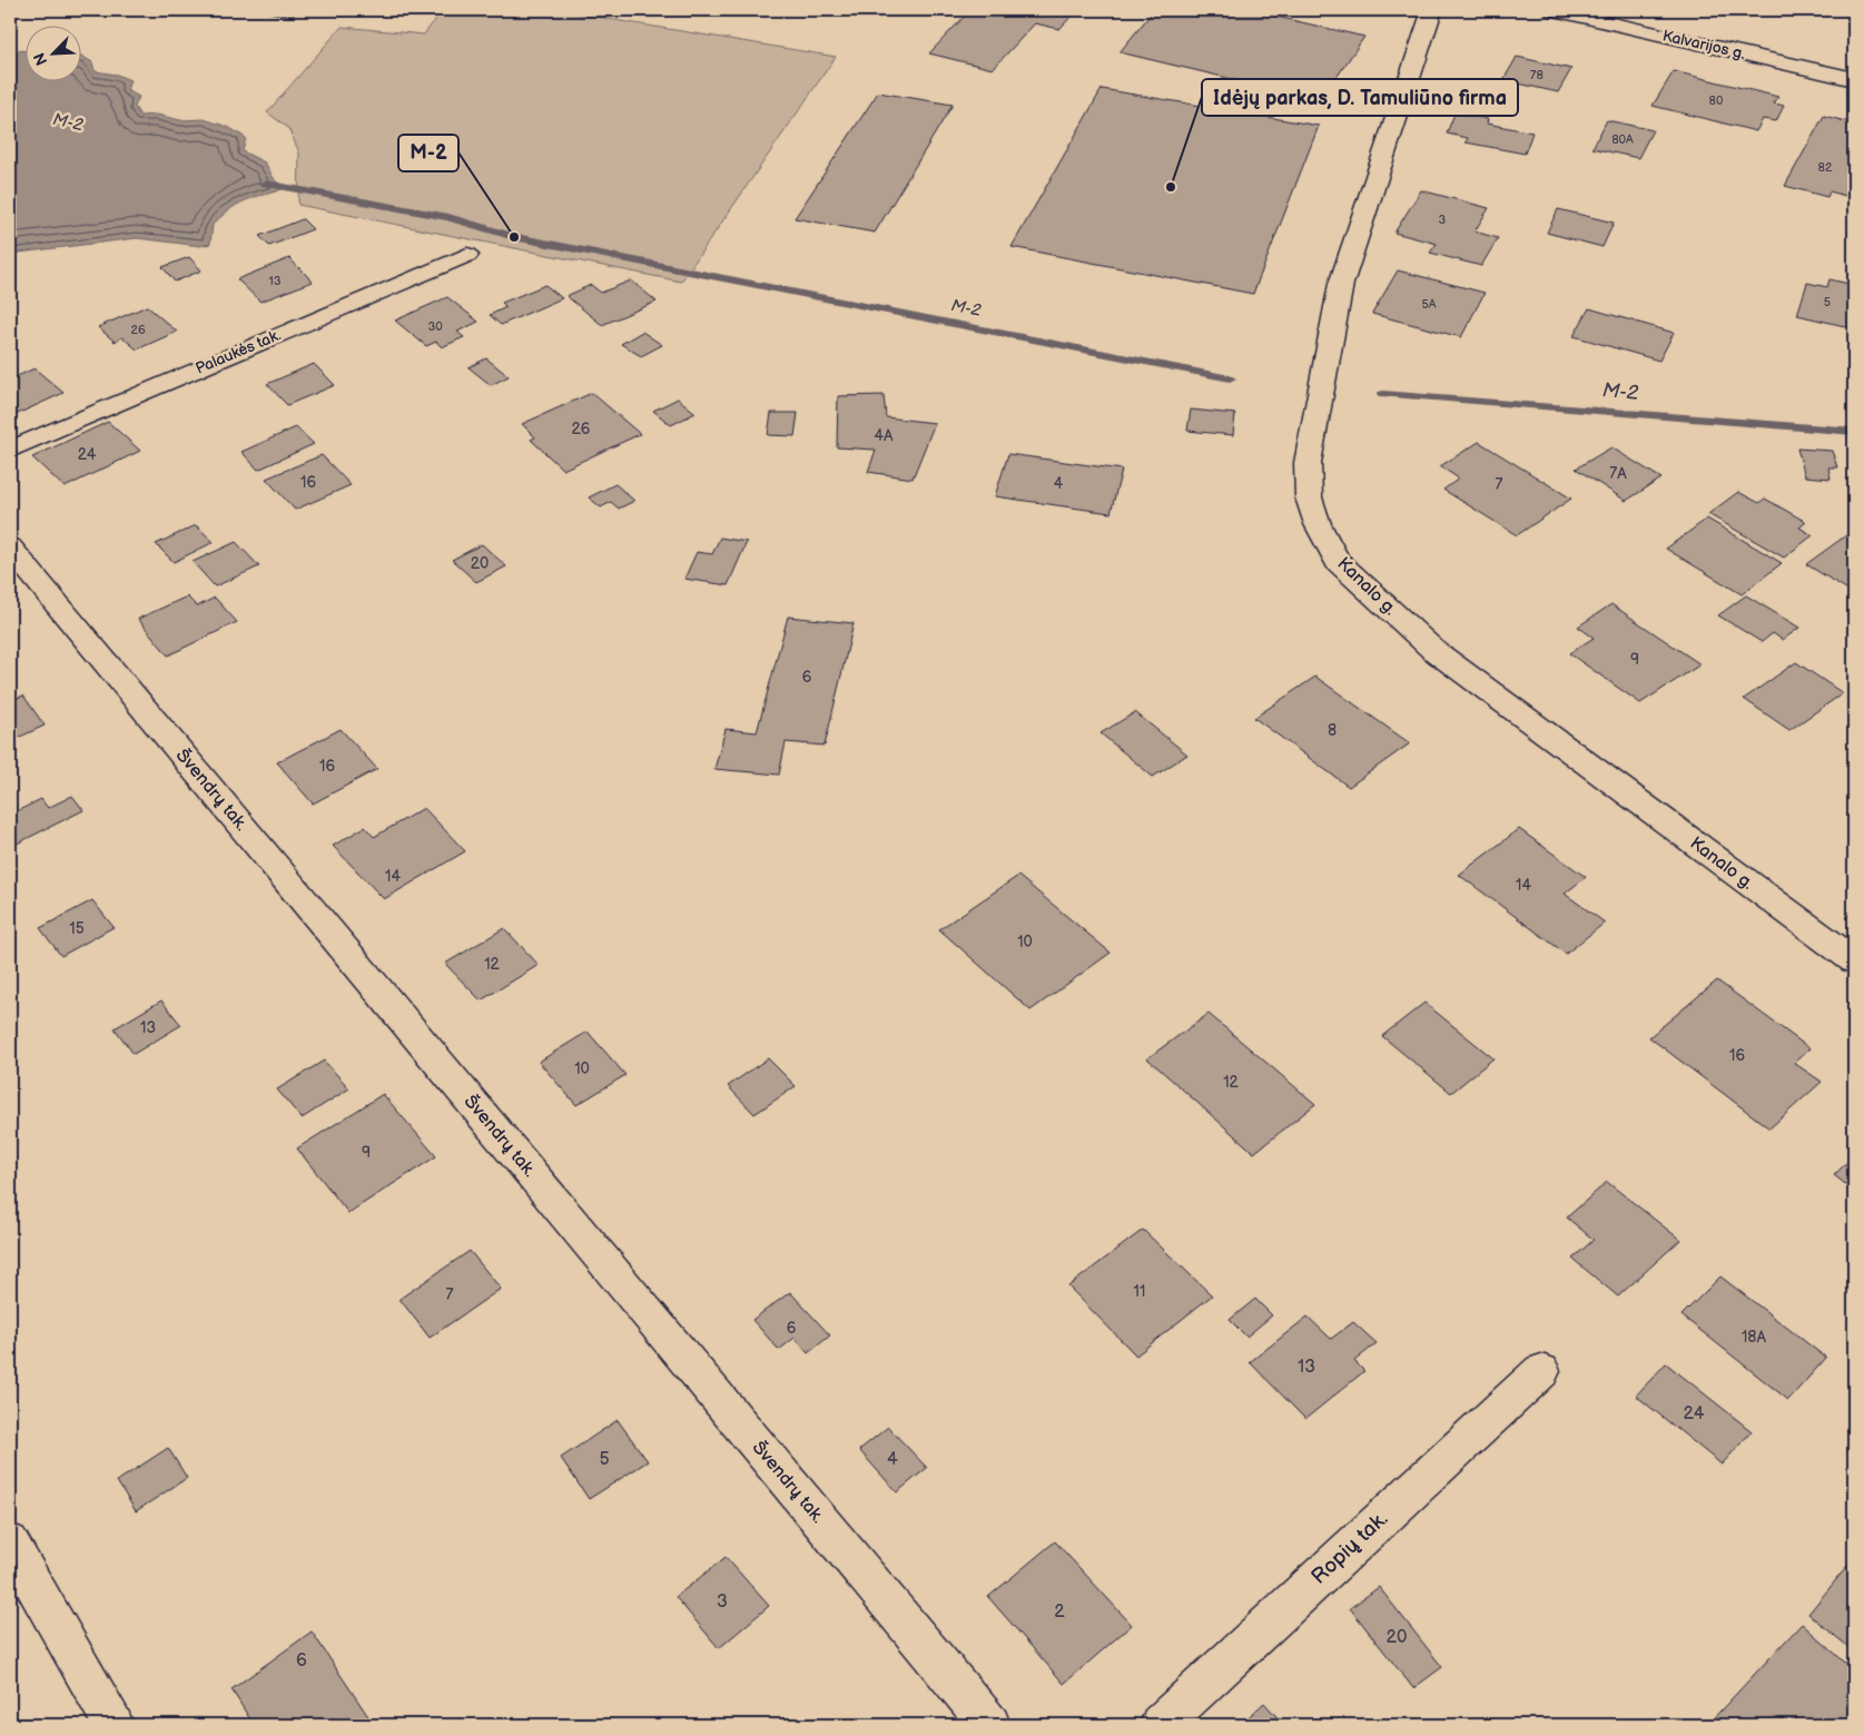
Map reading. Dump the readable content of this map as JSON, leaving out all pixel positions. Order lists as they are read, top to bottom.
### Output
{
  "streets": {
    "street": [
      "Kalvarijos g.",
      "Palaukės tak.",
      "Kanalo g.",
      "Švendrų tak.",
      "Ropių tak."
    ]
  },
  "water": ["M-2"],
  "places": ["Idėjų parkas, D. Tamuliūno firma", "M-2"],
  "house_numbers": [
    "78",
    "80",
    "80A",
    "82",
    "3",
    "13",
    "5",
    "5A",
    "30",
    "26",
    "26",
    "4A",
    "24",
    "7A",
    "16",
    "4",
    "7",
    "20",
    "9",
    "6",
    "8",
    "16",
    "14",
    "14",
    "15",
    "10",
    "12",
    "13",
    "16",
    "10",
    "12",
    "9",
    "11",
    "7",
    "6",
    "18A",
    "13",
    "24",
    "5",
    "4",
    "3",
    "2",
    "20",
    "6"
  ],
  "north": "bottom left"
}
